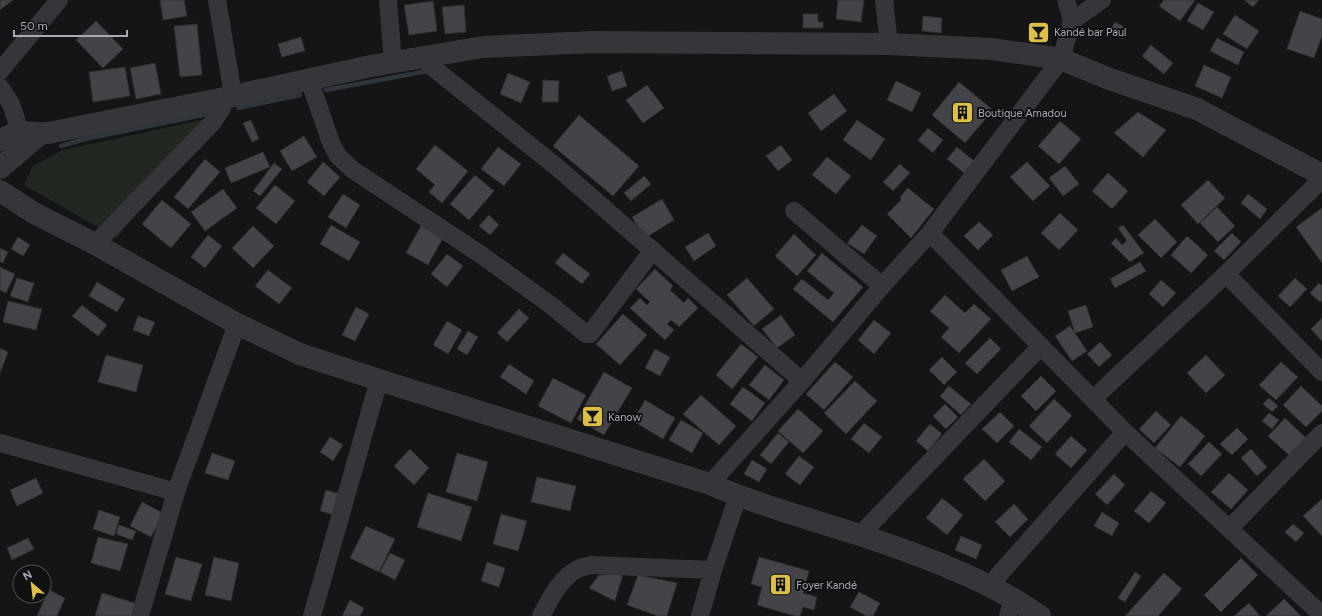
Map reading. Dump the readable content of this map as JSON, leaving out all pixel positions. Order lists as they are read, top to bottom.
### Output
{
  "places": {
    "bar": ["Kandé bar Paul", "Kanow"],
    "building": ["Boutique Amadou", "Foyer Kandé"]
  },
  "scale_bar": "50 m",
  "north": "top left"
}
